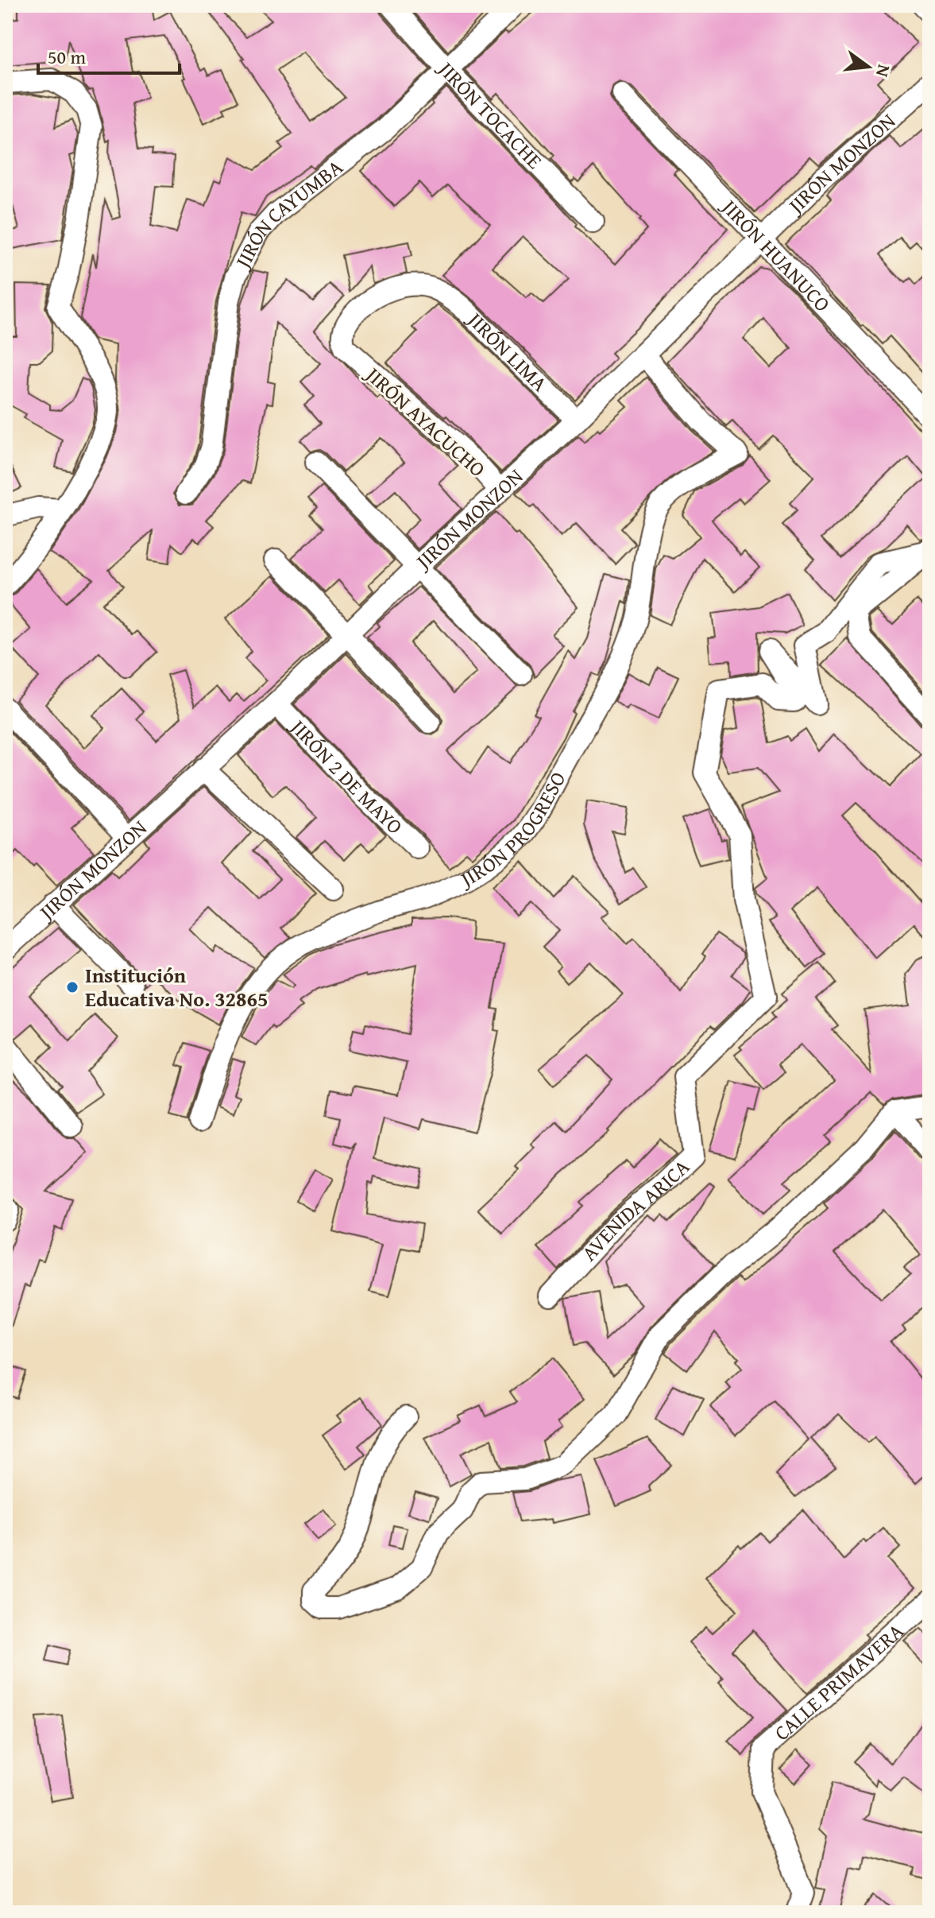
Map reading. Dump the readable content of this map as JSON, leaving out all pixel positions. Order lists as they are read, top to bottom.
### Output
{
  "streets": {
    "street": [
      "JIRÓN TOCACHE",
      "JIRÓN MONZON",
      "JIRÓN CAYUMBA",
      "JIRÓN HUANUCO",
      "JIRÓN LIMA",
      "JIRÓN AYACUCHO",
      "JIRÓN 2 DE MAYO",
      "JIRÓN PROGRESO",
      "AVENIDA ARICA",
      "CALLE PRIMAVERA"
    ]
  },
  "crossings": [
    ["JIRÓN TOCACHE", "JIRÓN CAYUMBA"],
    ["JIRÓN MONZON", "JIRÓN HUANUCO"],
    ["JIRÓN MONZON", "JIRÓN LIMA"],
    ["JIRÓN MONZON", "JIRÓN AYACUCHO"],
    ["JIRÓN MONZON", "JIRÓN 2 DE MAYO"],
    ["JIRÓN MONZON", "JIRÓN PROGRESO"],
    ["JIRÓN LIMA", "JIRÓN AYACUCHO"]
  ],
  "places": ["Institución Educativa No. 32865"],
  "scale_bar": "50 m",
  "north": "right"
}
